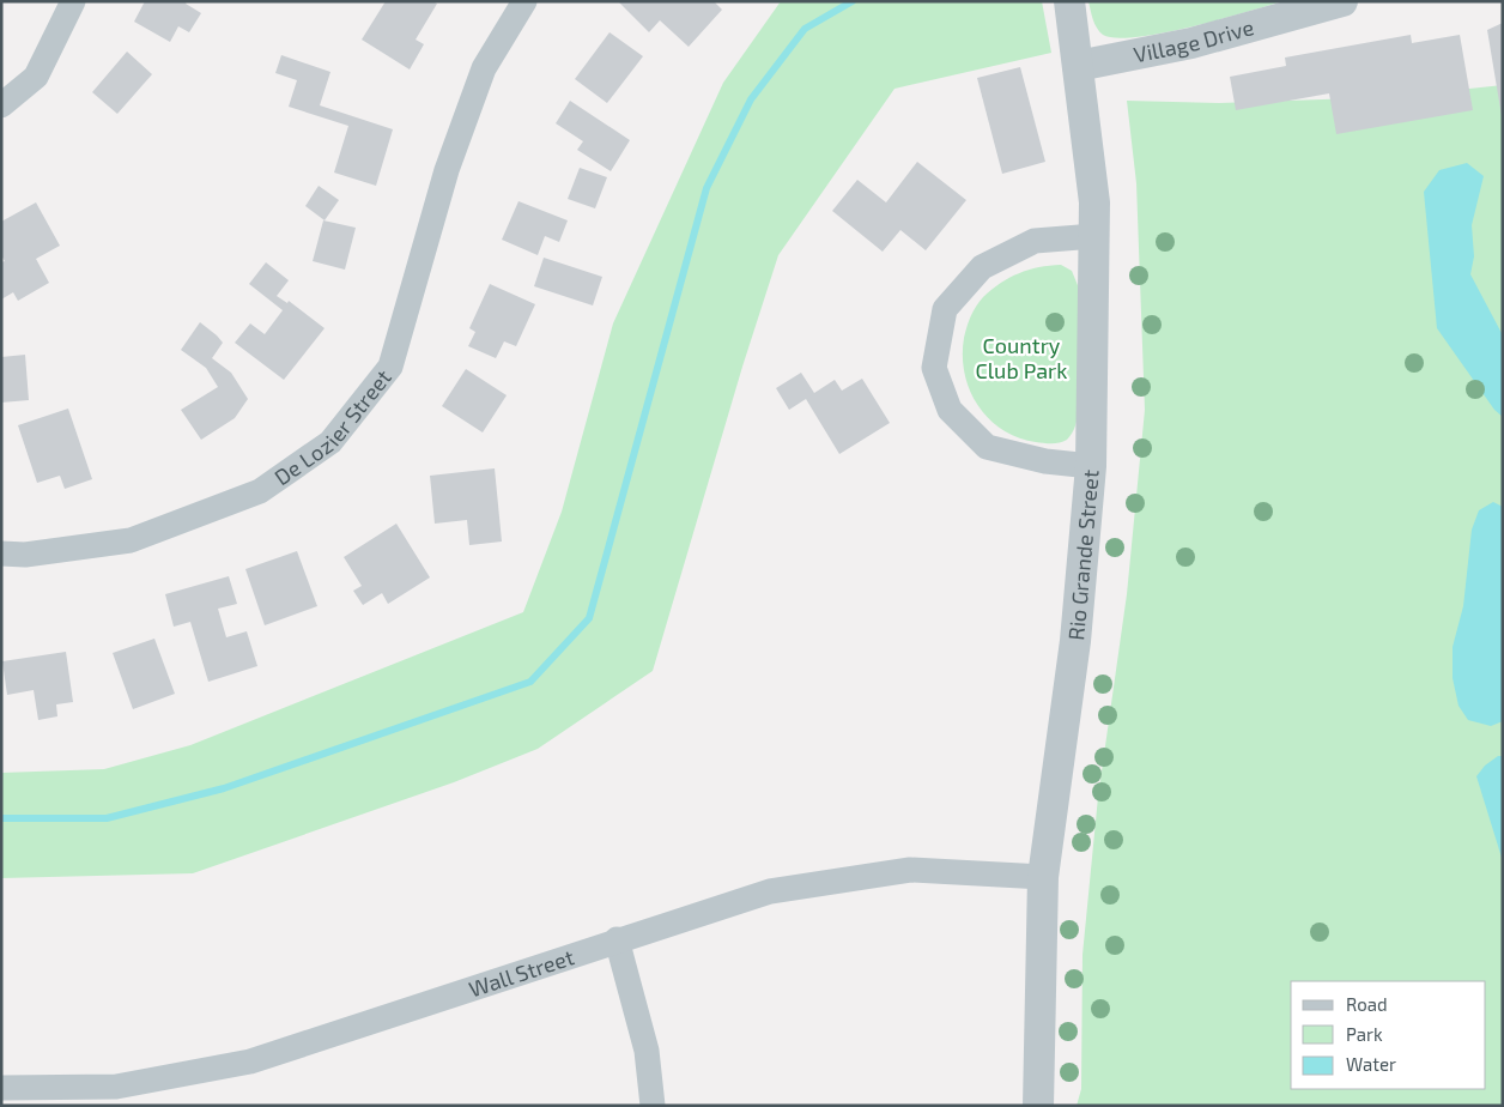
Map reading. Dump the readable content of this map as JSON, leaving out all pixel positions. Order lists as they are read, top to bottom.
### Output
{
  "streets": {
    "street": [
      "Village Drive",
      "De Lozier Street",
      "Rio Grande Street",
      "Wall Street"
    ]
  },
  "crossings": [
    ["Village Drive", "Rio Grande Street"],
    ["Rio Grande Street", "Wall Street"]
  ],
  "parks": ["Country Club Park"],
  "legend": ["Road", "Park", "Water"]
}
